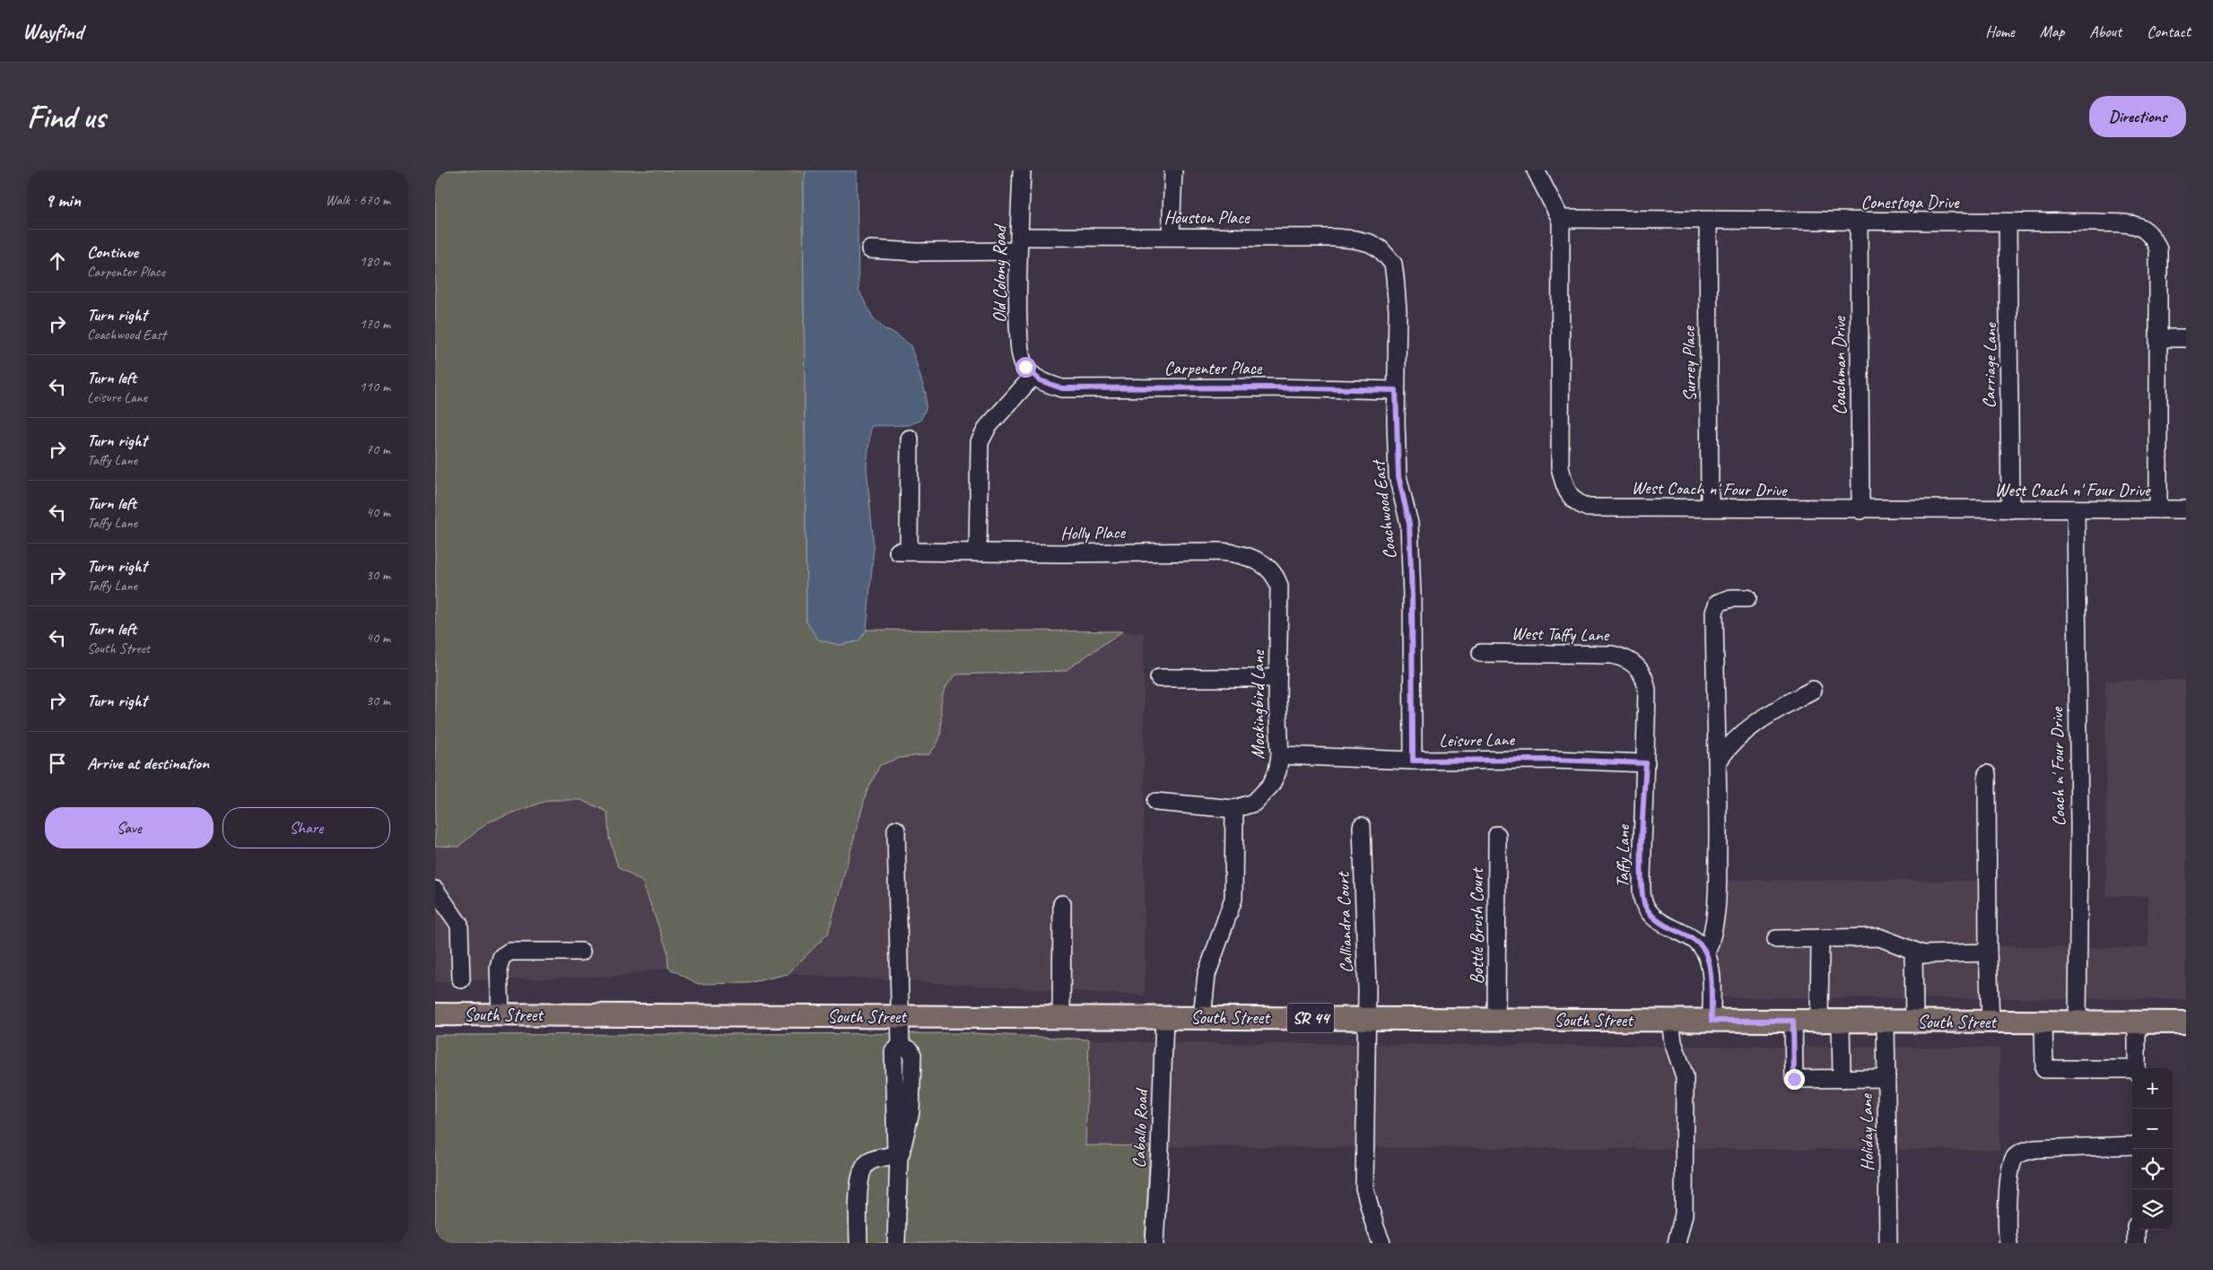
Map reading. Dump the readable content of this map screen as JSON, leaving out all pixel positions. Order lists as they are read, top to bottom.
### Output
{
  "streets": {
    "main road": ["South Street", "SR 44"],
    "street": [
      "Conestoga Drive",
      "Houston Place",
      "Old Colony Road",
      "Surrey Place",
      "Coachman Drive",
      "Carriage Lane",
      "Carpenter Place",
      "West Coach n' Four Drive",
      "Coachwood East",
      "Holly Place",
      "West Taffy Lane",
      "Mockingbird Lane",
      "Leisure Lane",
      "Coach n' Four Drive",
      "Taffy Lane",
      "Calliandra Court",
      "Bottle Brush Court",
      "Caballo Road",
      "Holiday Lane"
    ]
  },
  "crossings": [
    ["Conestoga Drive", "Surrey Place"],
    ["Conestoga Drive", "Coachman Drive"],
    ["Conestoga Drive", "Carriage Lane"],
    ["Conestoga Drive", "West Coach n' Four Drive"],
    ["Houston Place", "Old Colony Road"],
    ["Houston Place", "Coachwood East"],
    ["Old Colony Road", "Carpenter Place"],
    ["Surrey Place", "West Coach n' Four Drive"],
    ["Coachman Drive", "West Coach n' Four Drive"],
    ["Carriage Lane", "West Coach n' Four Drive"],
    ["Carpenter Place", "Coachwood East"],
    ["West Coach n' Four Drive", "Coach n' Four Drive"],
    ["Coachwood East", "Leisure Lane"],
    ["Holly Place", "Mockingbird Lane"],
    ["West Taffy Lane", "Taffy Lane"],
    ["Mockingbird Lane", "Leisure Lane"],
    ["Leisure Lane", "Taffy Lane"],
    ["Coach n' Four Drive", "South Street"],
    ["Calliandra Court", "South Street"],
    ["Bottle Brush Court", "South Street"],
    ["South Street", "Caballo Road"],
    ["South Street", "Holiday Lane"]
  ],
  "page": {
    "header": "Wayfind",
    "nav": [
      "Home",
      "Map",
      "About",
      "Contact"
    ],
    "buttons": [
      "Directions",
      ["Save", "Share"]
    ],
    "title": "Find us",
    "heading": ["9 min", "Walk · 670 m"],
    "list": [
      ["Continue", "Carpenter Place", "180 m"],
      ["Turn right", "Coachwood East", "170 m"],
      ["Turn left", "Leisure Lane", "110 m"],
      ["Turn right", "Taffy Lane", "70 m"],
      ["Turn left", "Taffy Lane", "40 m"],
      ["Turn right", "Taffy Lane", "30 m"],
      ["Turn left", "South Street", "40 m"],
      ["Turn right", "30 m"],
      "Arrive at destination"
    ],
    "map_buttons": ["+", "−"]
  }
}
